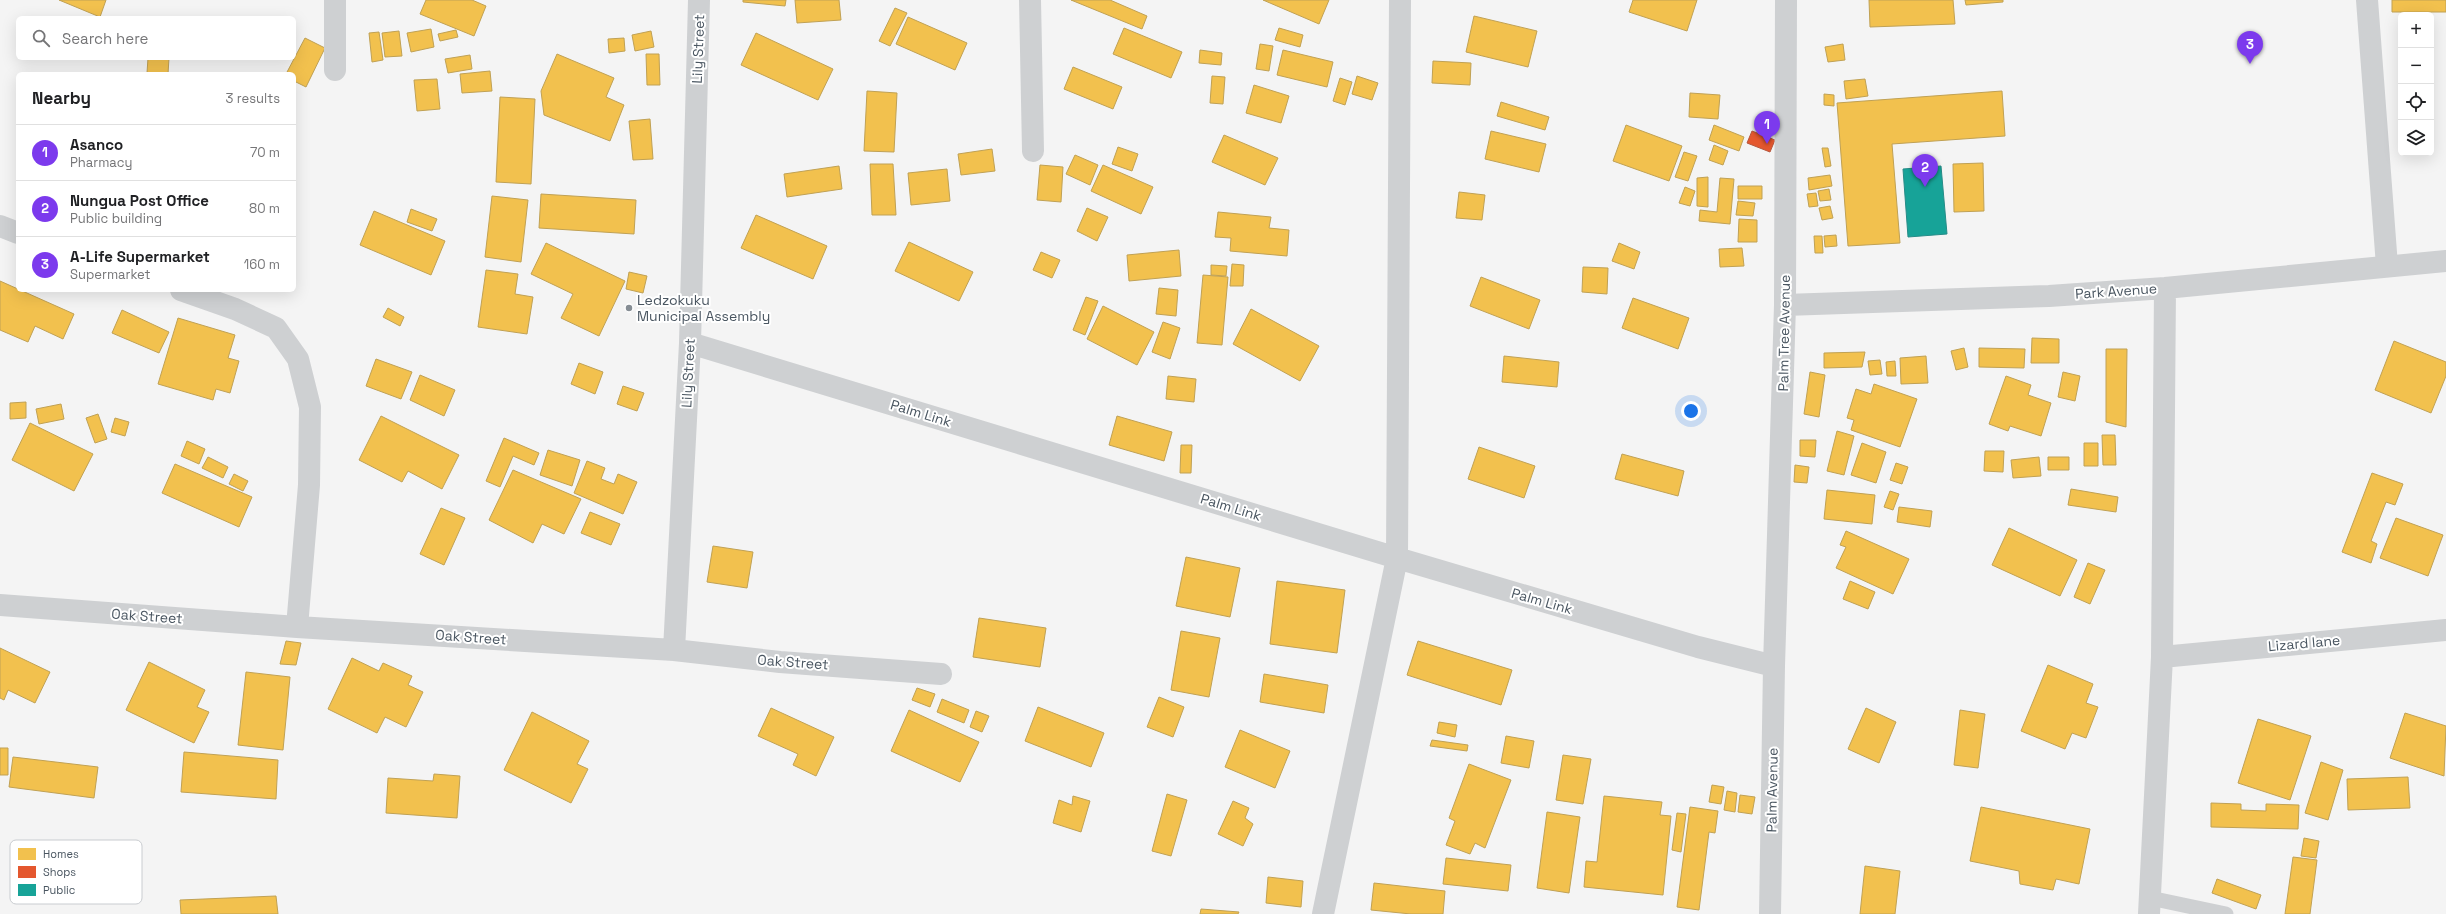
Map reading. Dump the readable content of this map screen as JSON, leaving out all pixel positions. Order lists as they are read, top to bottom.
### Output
{
  "streets": {
    "street": [
      "Lily Street",
      "Park Avenue",
      "Palm Tree Avenue",
      "Palm Link",
      "Oak Street",
      "Lizard lane",
      "Palm Avenue"
    ]
  },
  "crossings": [
    ["Lily Street", "Palm Link"],
    ["Lily Street", "Oak Street"],
    ["Park Avenue", "Palm Tree Avenue"],
    ["Palm Tree Avenue", "Palm Link"],
    ["Palm Tree Avenue", "Palm Avenue"],
    ["Palm Link", "Palm Avenue"]
  ],
  "places": ["Ledzokuku Municipal Assembly"],
  "legend": ["Homes", "Shops", "Public"],
  "page": {
    "map_buttons": ["+", "−"],
    "search": "Search here",
    "pins": ["3", "1", "2"],
    "heading": ["Nearby", "3 results"],
    "list": [
      {
        "mark": "1",
        "name": "Asanco",
        "note": "Pharmacy",
        "value": "70 m"
      },
      {
        "mark": "2",
        "name": "Nungua Post Office",
        "note": "Public building",
        "value": "80 m"
      },
      {
        "mark": "3",
        "name": "A-Life Supermarket",
        "note": "Supermarket",
        "value": "160 m"
      }
    ]
  }
}
